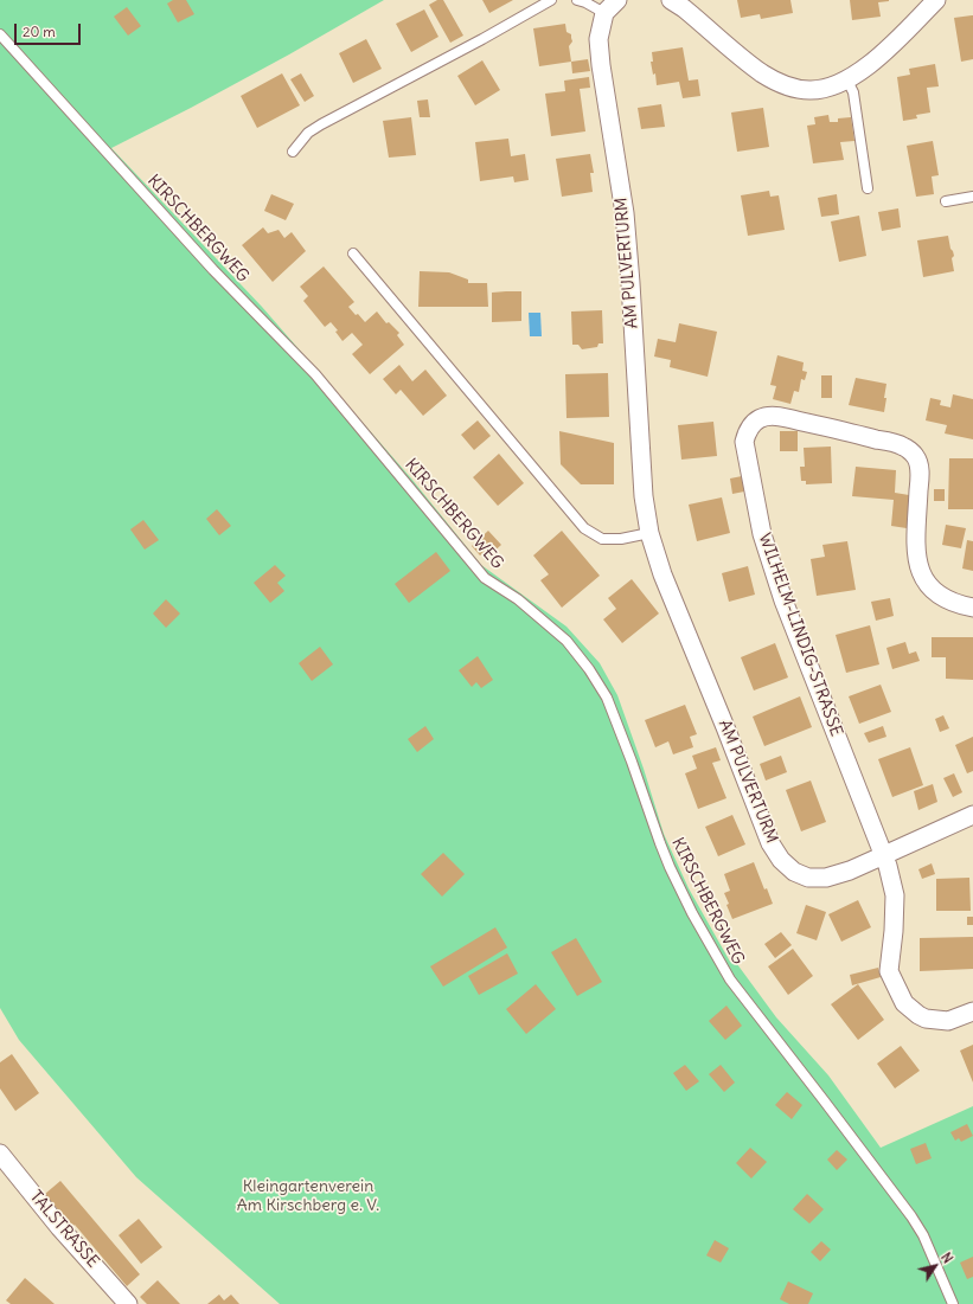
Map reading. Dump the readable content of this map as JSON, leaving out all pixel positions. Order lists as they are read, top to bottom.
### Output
{
  "streets": {
    "street": ["AM PULVERTURM", "WILHELM-LINDIG-STRASSE", "TALSTRASSE"],
    "lane": ["KIRSCHBERGWEG"]
  },
  "crossings": [
    ["AM PULVERTURM", "WILHELM-LINDIG-STRASSE"]
  ],
  "parks": ["Kleingartenverein Am Kirschberg e. V."],
  "scale_bar": "20 m",
  "north": "top right"
}
